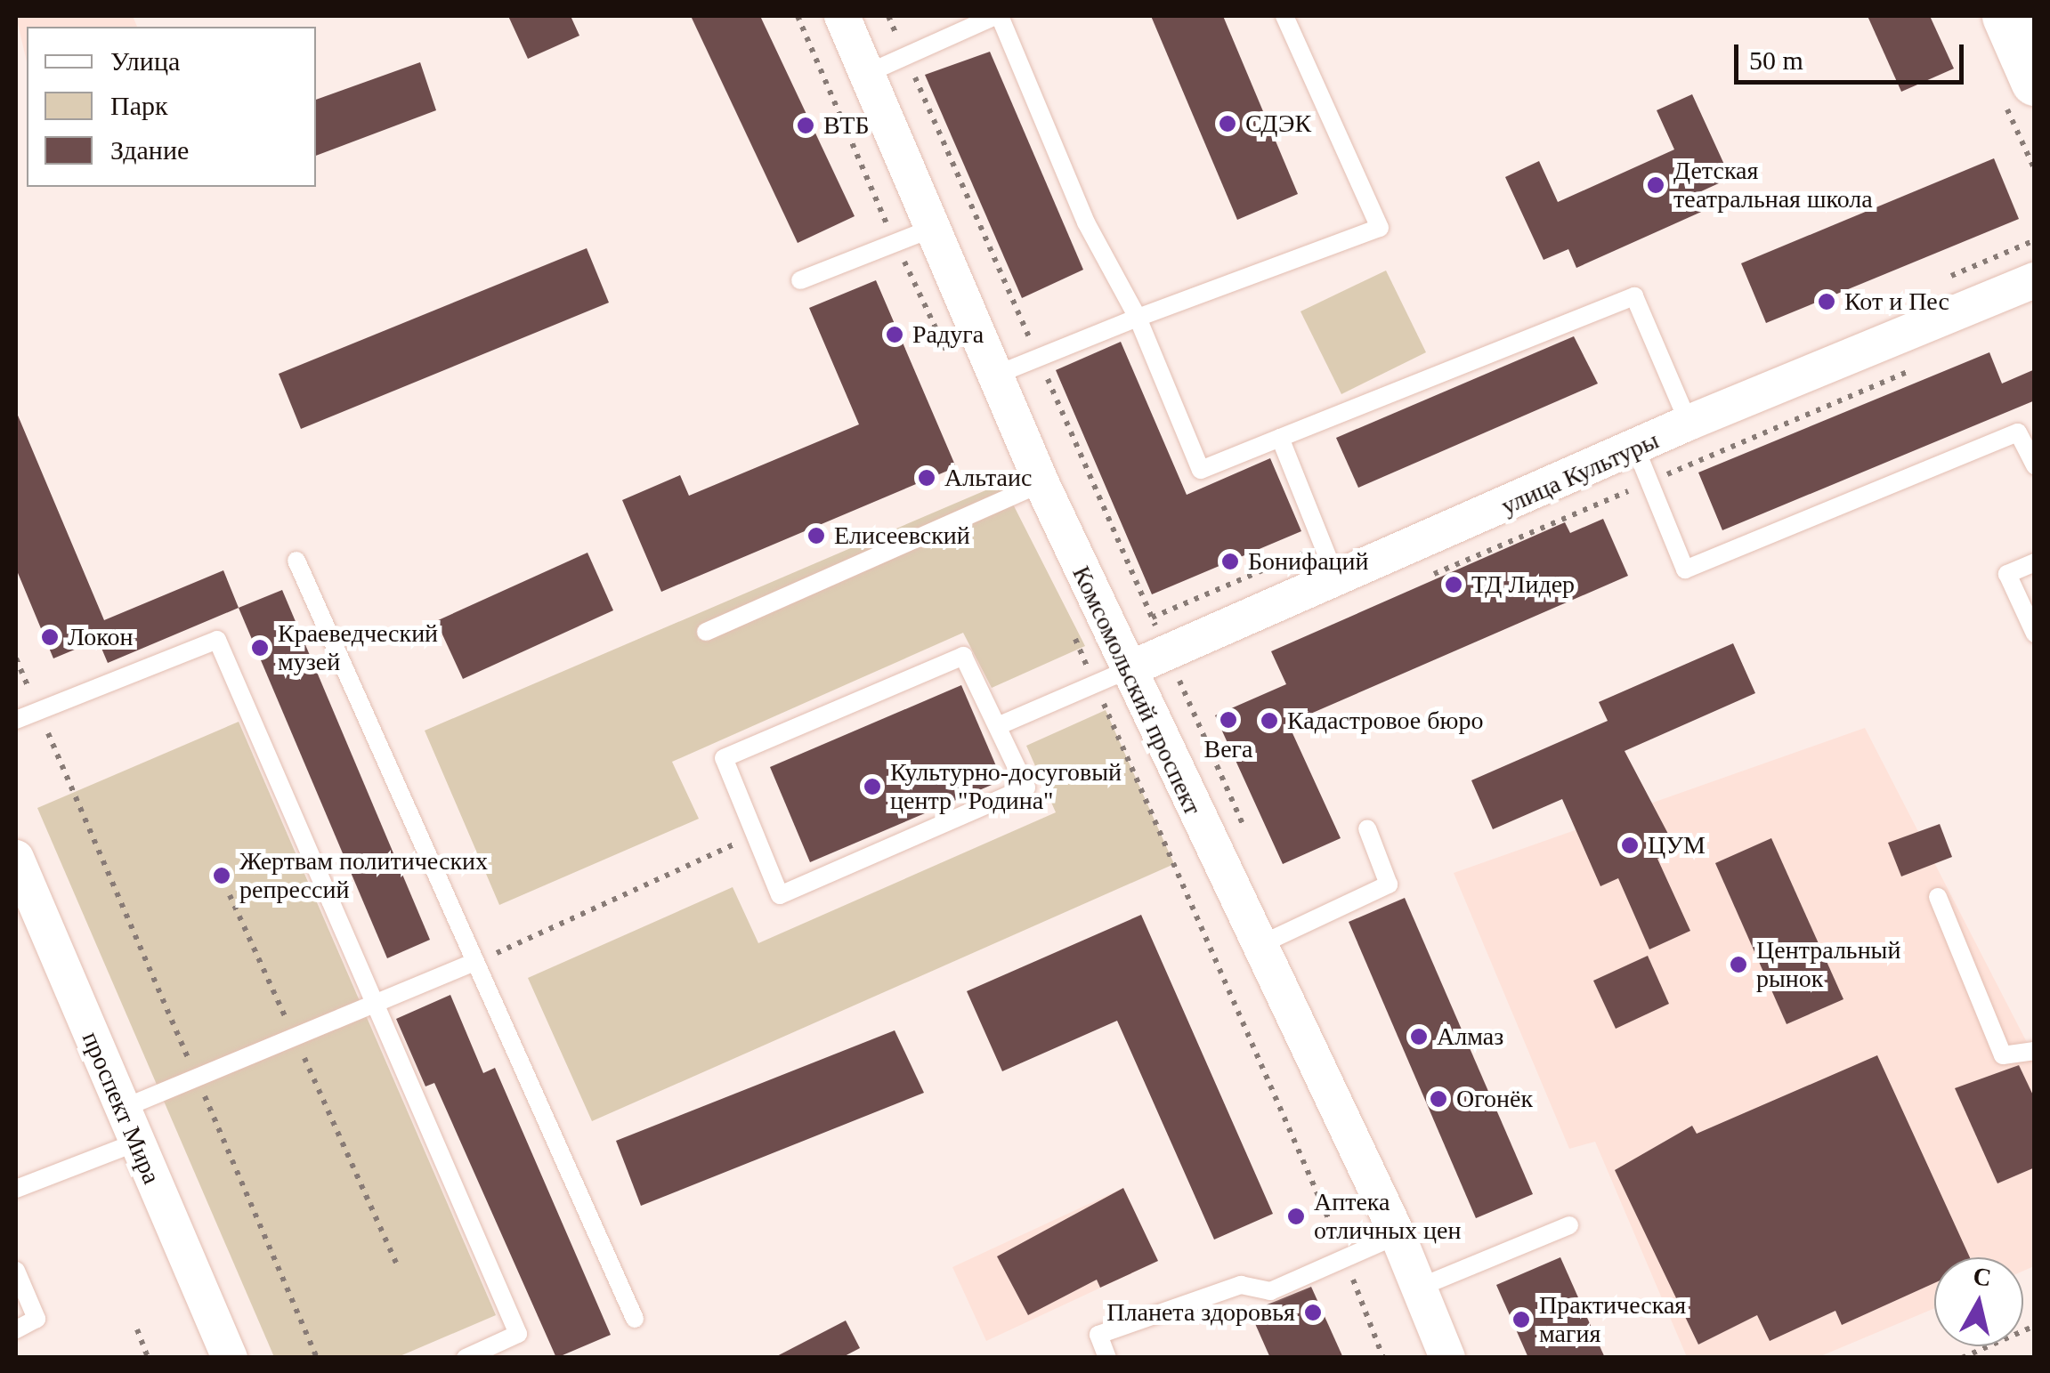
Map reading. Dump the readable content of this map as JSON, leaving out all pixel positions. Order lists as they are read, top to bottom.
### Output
{
  "streets": {
    "street": ["улица Культуры", "Комсомольский проспект", "проспект Мира"]
  },
  "crossings": [
    ["улица Культуры", "Комсомольский проспект"]
  ],
  "places": [
    "СДЭК",
    "ВТБ",
    "Детская театральная школа",
    "Кот и Пес",
    "Радуга",
    "Альтаис",
    "Елисеевский",
    "Бонифаций",
    "ТД Лидер",
    "Локон",
    "Краеведческий музей",
    "Вега",
    "Кадастровое бюро",
    "Культурно-досуговый центр \"Родина\"",
    "ЦУМ",
    "Жертвам политических репрессий",
    "Центральный рынок",
    "Алмаз",
    "Огонёк",
    "Аптека отличных цен",
    "Планета здоровья",
    "Практическая магия"
  ],
  "legend": ["Улица", "Парк", "Здание"],
  "scale_bar": "50 m",
  "north": "top"
}
